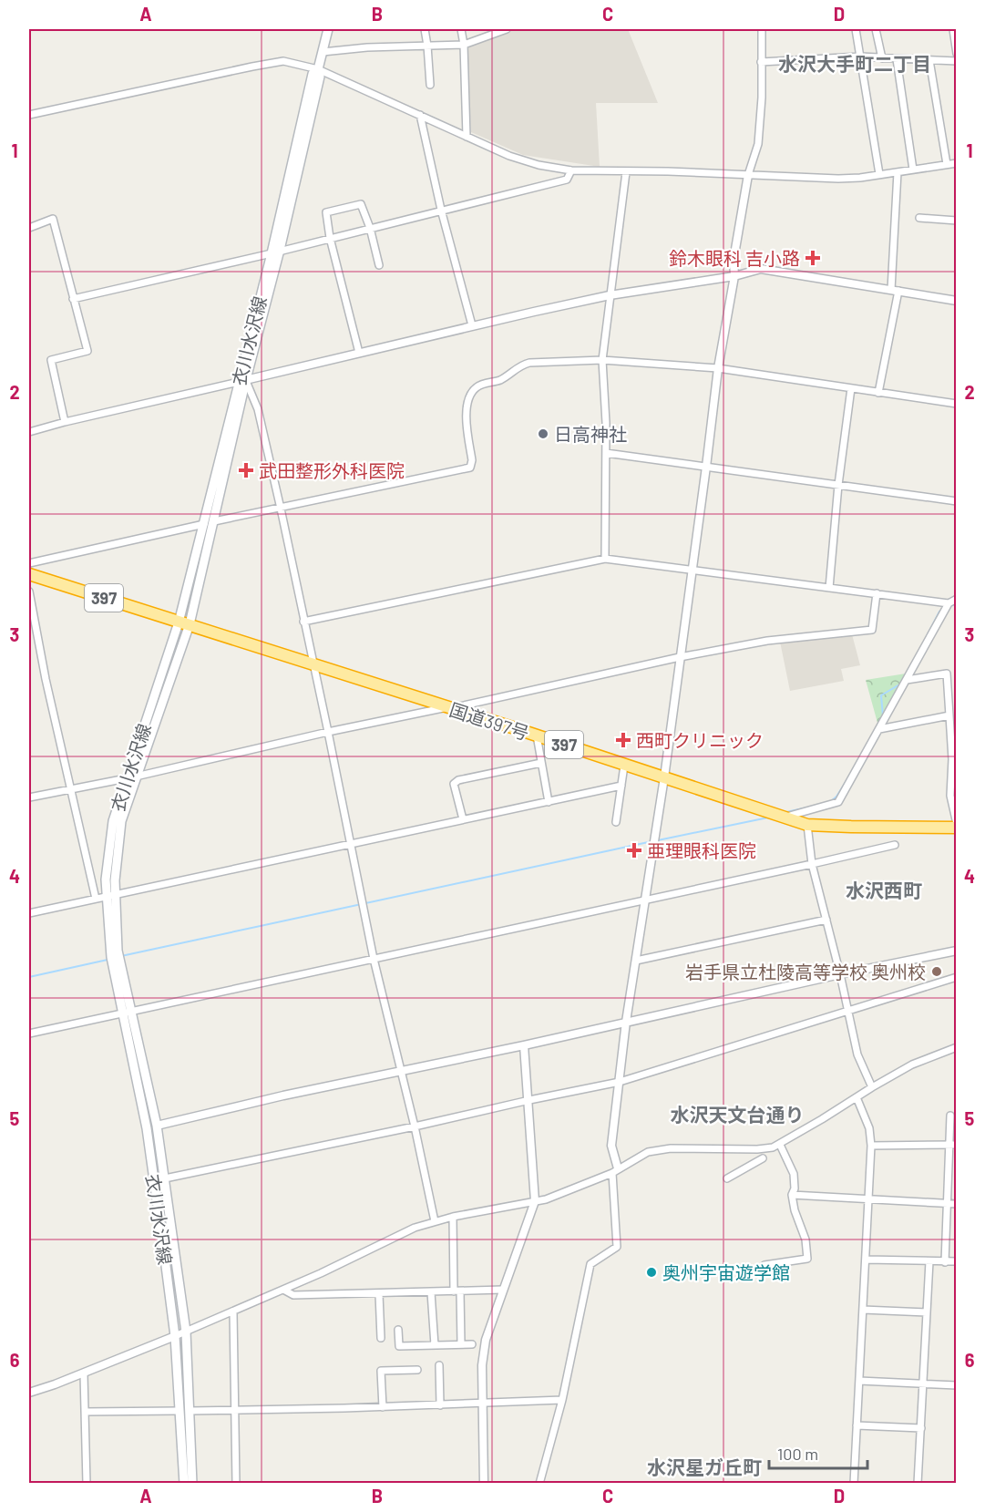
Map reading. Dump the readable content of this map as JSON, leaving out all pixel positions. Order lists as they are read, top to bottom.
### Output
{
  "streets": {
    "highway": ["397", "国道397号"],
    "main road": ["衣川水沢線"]
  },
  "crossings": [
    ["衣川水沢線", "国道397号"]
  ],
  "districts": [
    "水沢大手町二丁目",
    "水沢西町",
    "水沢天文台通り",
    "水沢星ガ丘町"
  ],
  "places": {
    "health": [
      "鈴木眼科 吉小路",
      "武田整形外科医院",
      "西町クリニック",
      "亜理眼科医院"
    ],
    "other": ["日高神社", "岩手県立杜陵高等学校 奥州校", "奥州宇宙遊学館"]
  },
  "scale_bar": "100 m",
  "grid": {
    "columns": [
      "A",
      "B",
      "C",
      "D"
    ],
    "rows": [
      "1",
      "2",
      "3",
      "4",
      "5",
      "6"
    ]
  }
}
